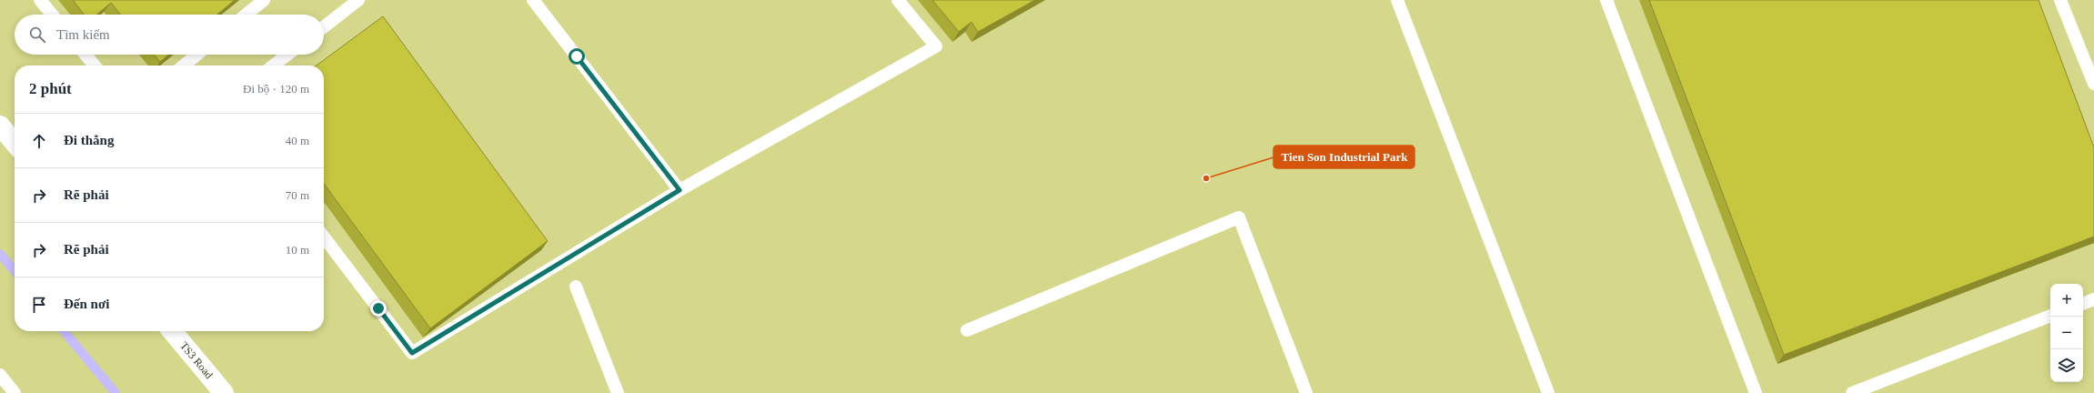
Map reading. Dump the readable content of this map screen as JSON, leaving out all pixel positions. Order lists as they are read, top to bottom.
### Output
{
  "streets": {
    "street": ["TS3 Road"]
  },
  "places": ["Tien Son Industrial Park"],
  "page": {
    "search": "Tìm kiếm",
    "heading": ["2 phút", "Đi bộ · 120 m"],
    "list": [
      ["Đi thẳng", "40 m"],
      ["Rẽ phải", "70 m"],
      ["Rẽ phải", "10 m"],
      "Đến nơi"
    ],
    "map_buttons": ["+", "−"]
  }
}
